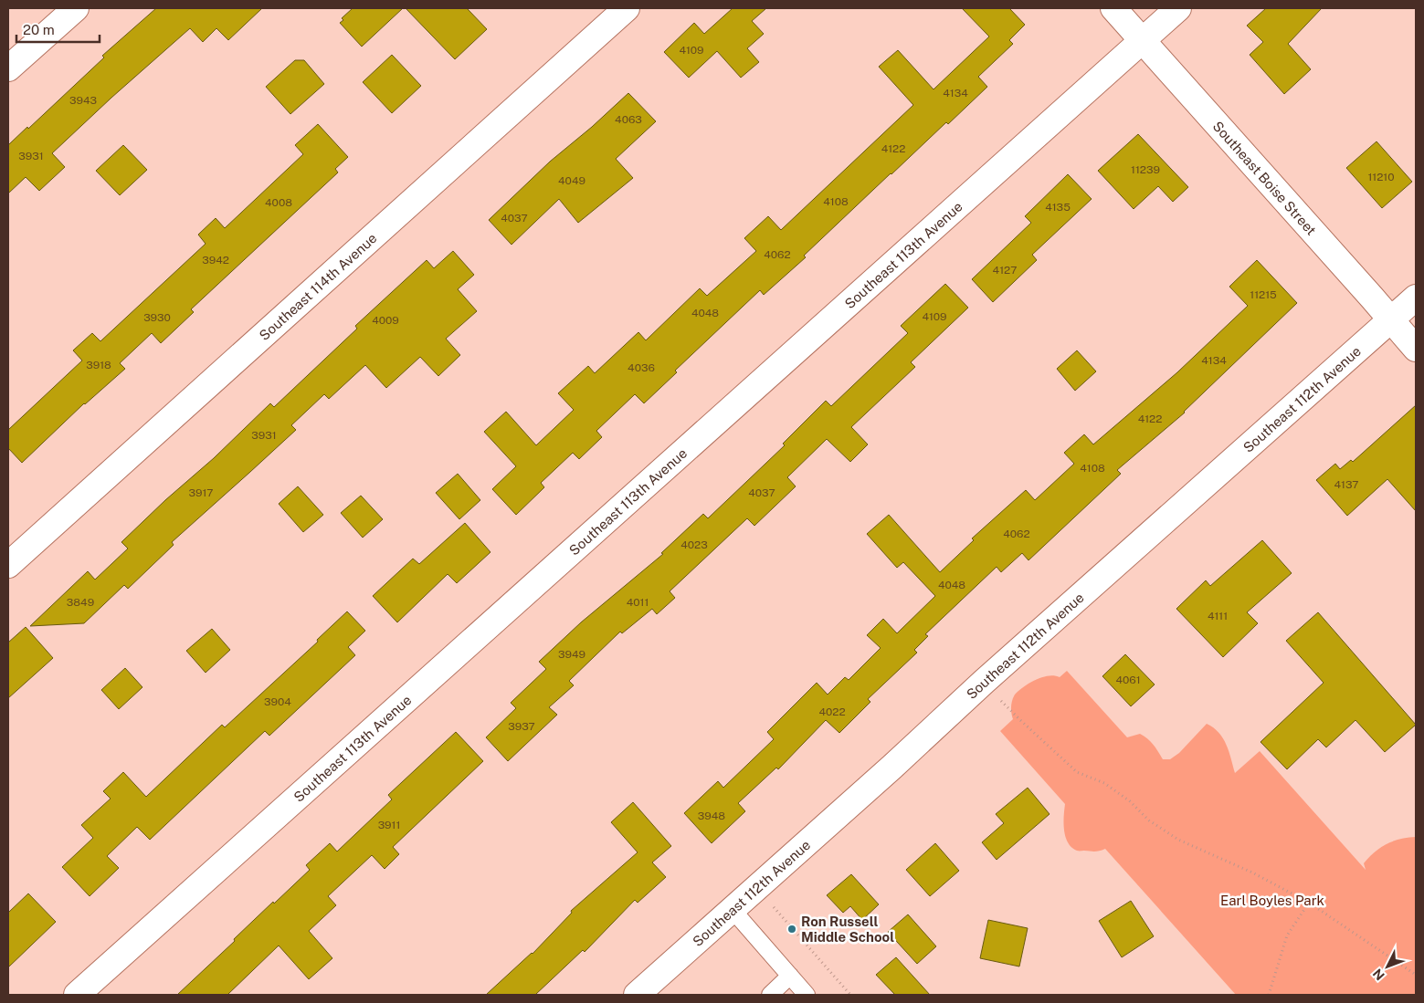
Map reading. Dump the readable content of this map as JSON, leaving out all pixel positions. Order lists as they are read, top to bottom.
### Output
{
  "streets": {
    "street": [
      "Southeast Boise Street",
      "Southeast 113th Avenue",
      "Southeast 114th Avenue",
      "Southeast 112th Avenue"
    ]
  },
  "crossings": [
    ["Southeast Boise Street", "Southeast 113th Avenue"],
    ["Southeast Boise Street", "Southeast 112th Avenue"]
  ],
  "parks": ["Earl Boyles Park"],
  "places": ["Ron Russell Middle School"],
  "house_numbers": [
    "4109",
    "4134",
    "3943",
    "4063",
    "4122",
    "3931",
    "11239",
    "11210",
    "4049",
    "4108",
    "4008",
    "4135",
    "4037",
    "4062",
    "3942",
    "4127",
    "11215",
    "4048",
    "4109",
    "3930",
    "4009",
    "4134",
    "3918",
    "4036",
    "4122",
    "3931",
    "4108",
    "4137",
    "3917",
    "4037",
    "4062",
    "4023",
    "4048",
    "3849",
    "4011",
    "4111",
    "3949",
    "4061",
    "3904",
    "4022",
    "3937",
    "3948",
    "3911"
  ],
  "scale_bar": "20 m",
  "north": "bottom left"
}
